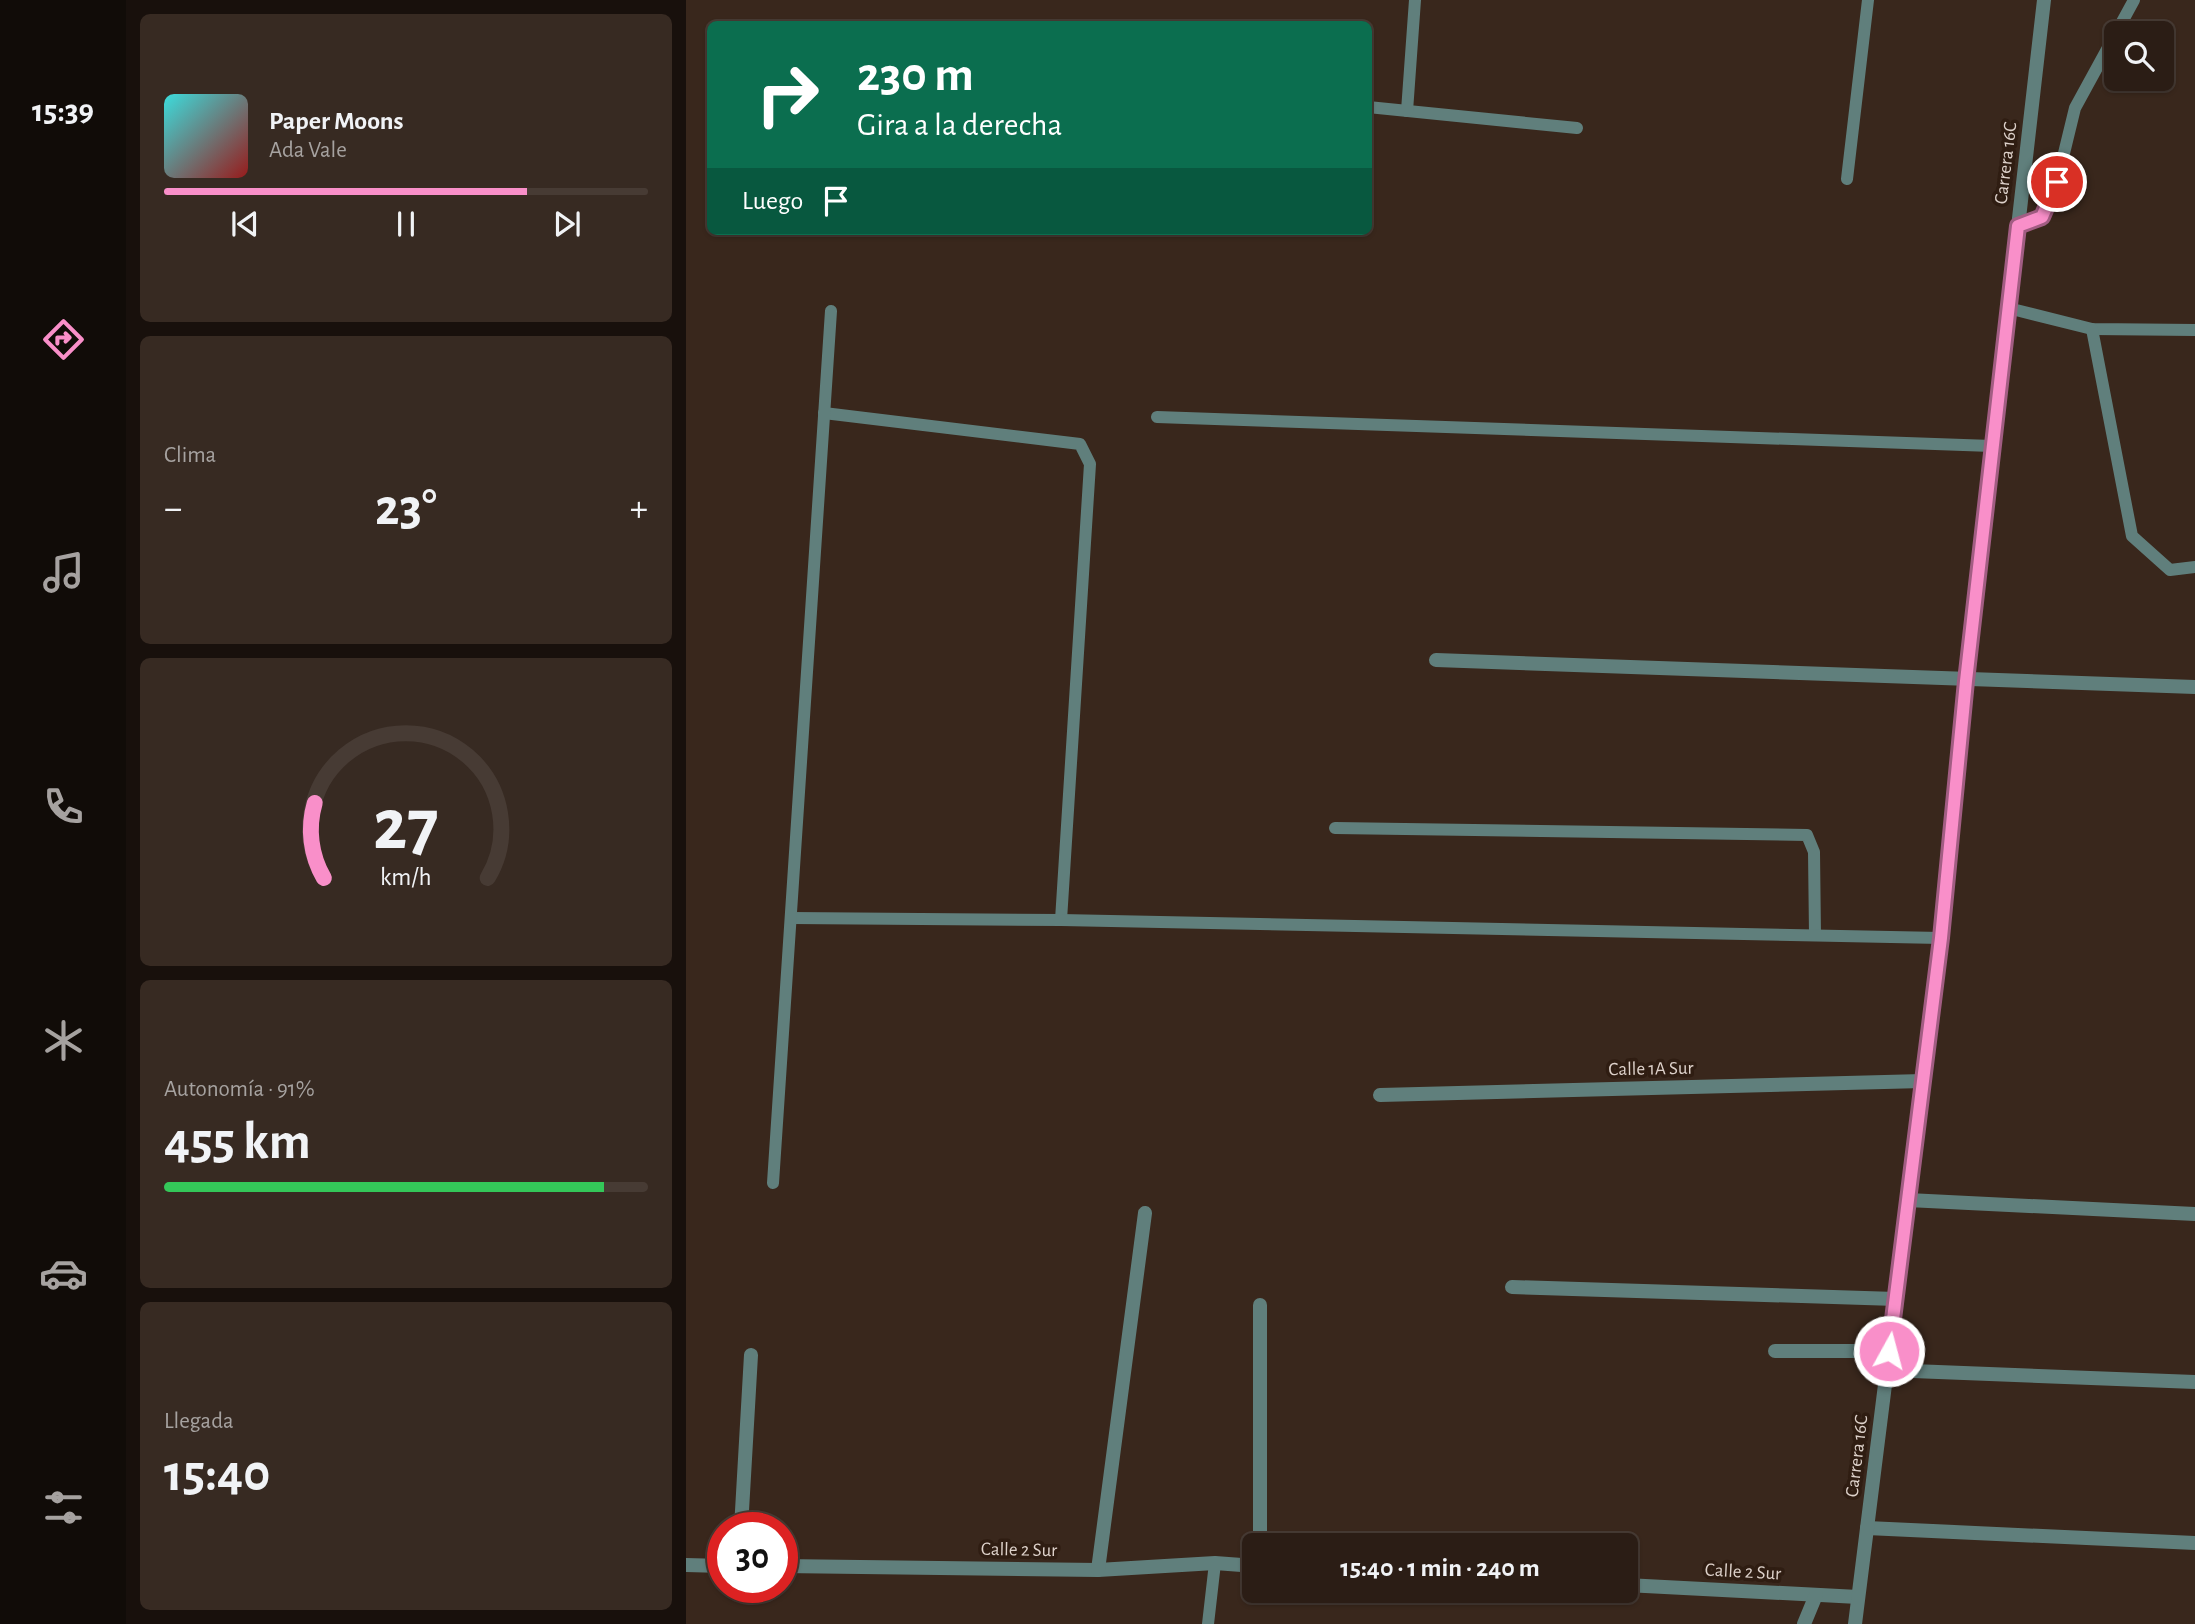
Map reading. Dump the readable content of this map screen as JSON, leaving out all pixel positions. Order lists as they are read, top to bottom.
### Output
{
  "streets": {
    "street": ["Carrera 16C", "Calle 1A Sur", "Calle 2 Sur"]
  },
  "crossings": [
    ["Carrera 16C", "Calle 1A Sur"],
    ["Carrera 16C", "Calle 2 Sur"]
  ],
  "page": {
    "tabs": "15:39",
    "turn": ["230 m", "Gira a la derecha"],
    "song": ["Paper Moons", "Ada Vale"],
    "then": "Luego",
    "tile": [
      "Clima",
      ["Autonomía · 91%", "455 km"],
      ["Llegada", "15:40"]
    ],
    "heat": ["−", "23°", "+"],
    "limit": "30",
    "trip": "15:40 · 1 min · 240 m",
    "gauge": ["27", "km/h"]
  }
}
